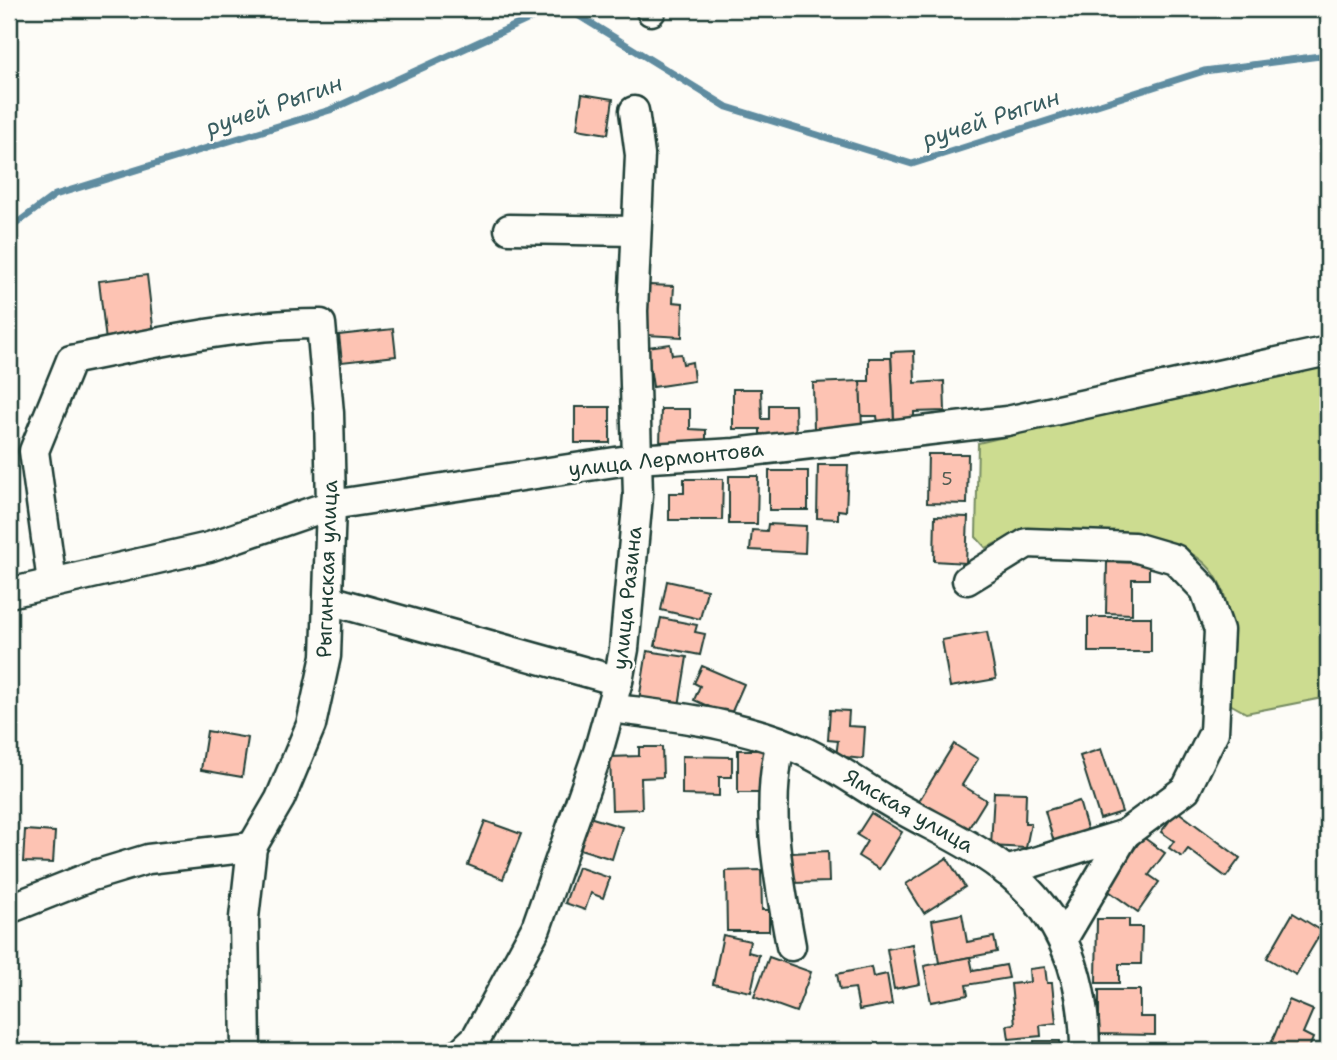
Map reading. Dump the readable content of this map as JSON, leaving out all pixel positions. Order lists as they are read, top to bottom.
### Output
{
  "streets": {
    "street": [
      "улица Лермонтова",
      "Рыгинская улица",
      "улица Разина",
      "Ямская улица"
    ]
  },
  "crossings": [
    ["улица Лермонтова", "Рыгинская улица"],
    ["улица Лермонтова", "улица Разина"],
    ["Рыгинская улица", "Ямская улица"],
    ["улица Разина", "Ямская улица"]
  ],
  "water": ["ручей Рыгин"],
  "house_numbers": ["5"]
}
